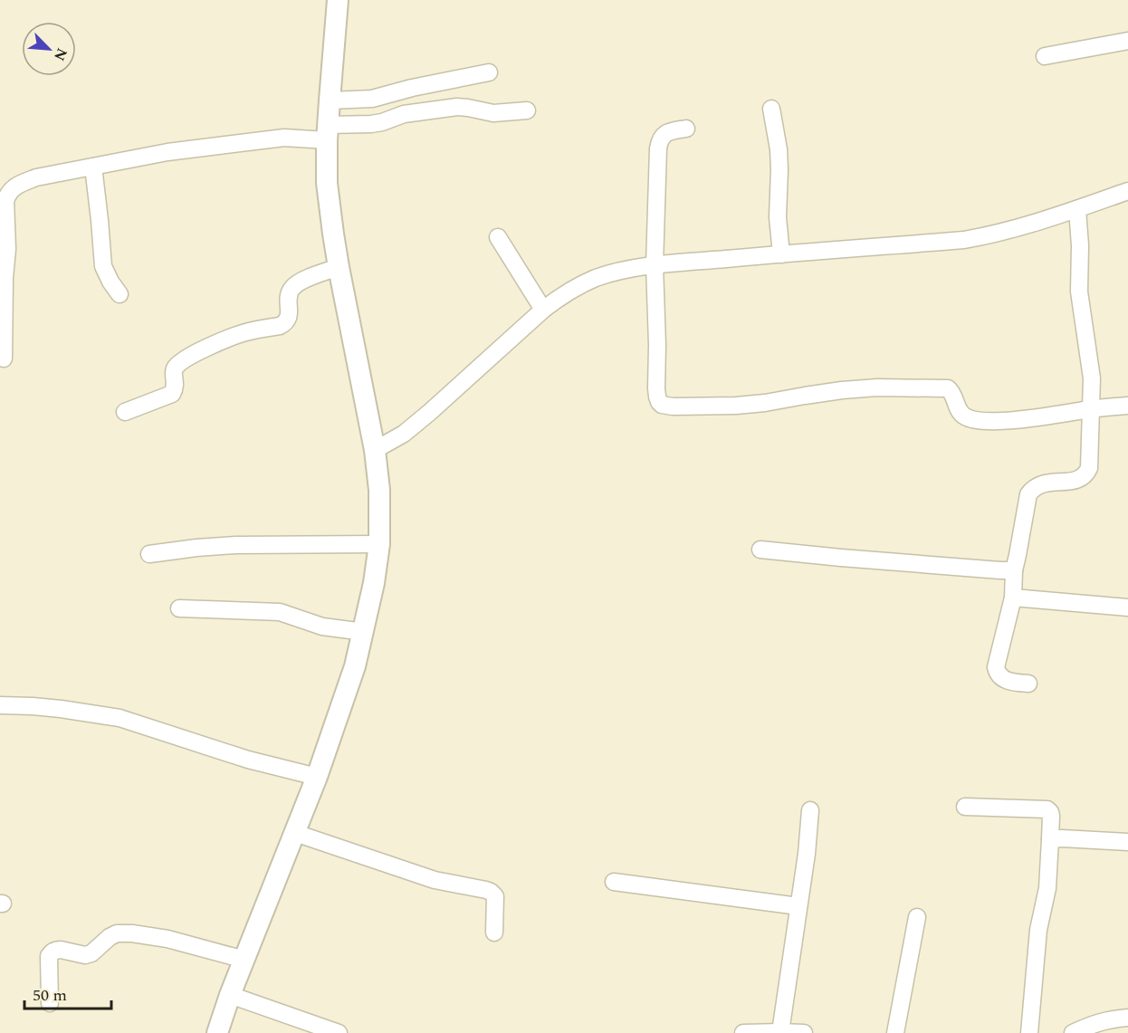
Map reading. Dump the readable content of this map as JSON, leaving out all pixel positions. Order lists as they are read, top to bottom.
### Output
{
  "scale_bar": "50 m",
  "north": "bottom right"
}
